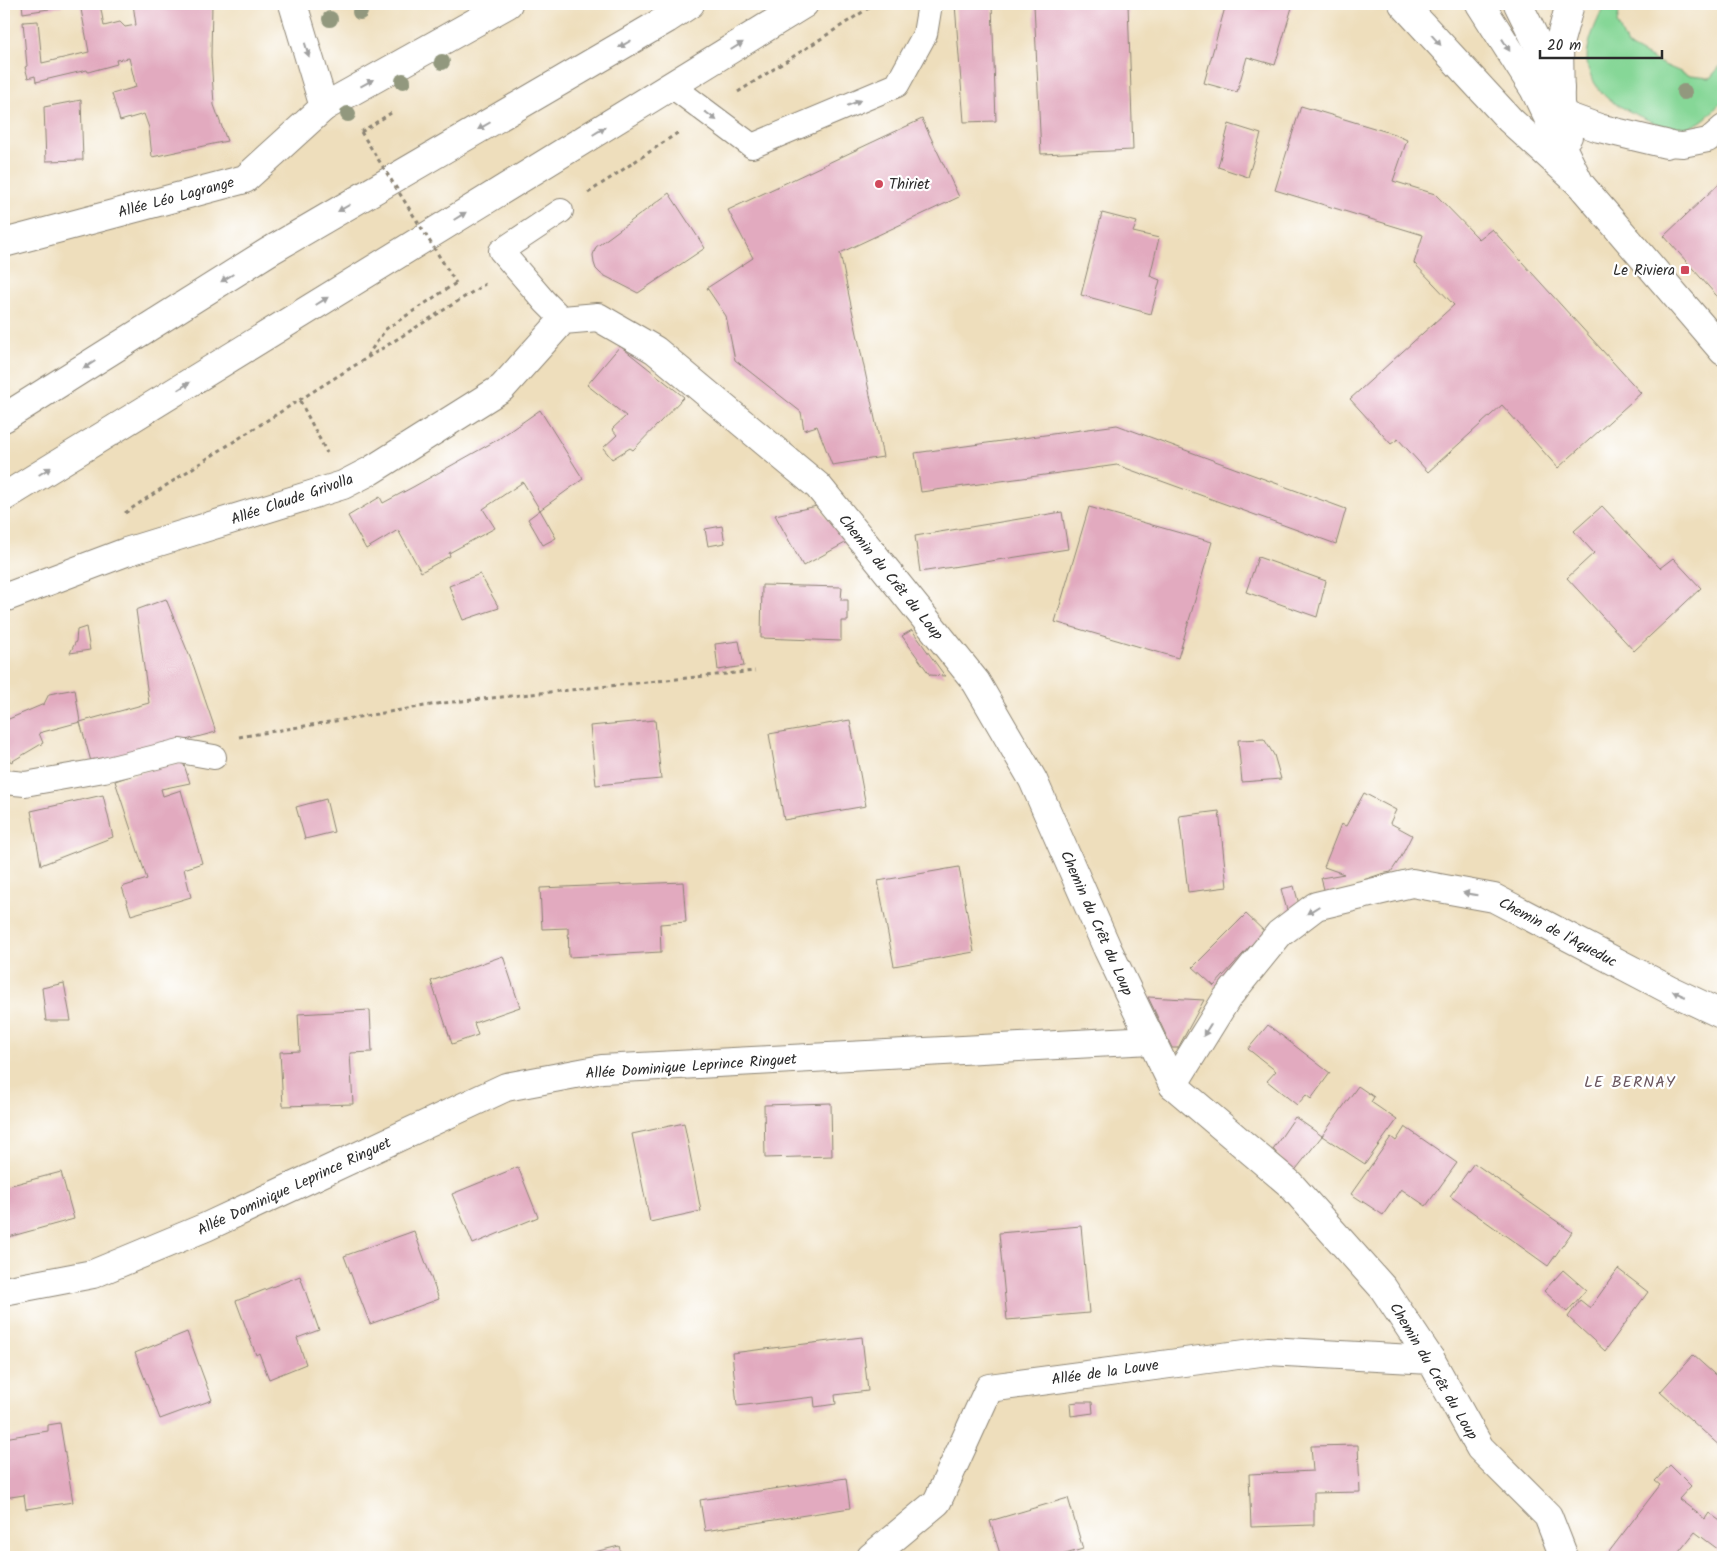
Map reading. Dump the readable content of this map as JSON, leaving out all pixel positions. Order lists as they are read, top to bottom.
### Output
{
  "streets": {
    "main road": [
      "Allée Léo Lagrange",
      "Allée Claude Grivolla",
      "Chemin du Crêt du Loup",
      "Chemin de l'Aqueduc",
      "Allée Dominique Leprince Ringuet",
      "Allée de la Louve"
    ]
  },
  "crossings": [
    ["Allée Claude Grivolla", "Chemin du Crêt du Loup"],
    ["Chemin du Crêt du Loup", "Chemin de l'Aqueduc"],
    ["Chemin du Crêt du Loup", "Allée Dominique Leprince Ringuet"],
    ["Chemin du Crêt du Loup", "Allée de la Louve"]
  ],
  "one_way": ["Chemin de l'Aqueduc"],
  "districts": ["LE BERNAY"],
  "places": {
    "other": ["Thiriet"],
    "transit": ["Le Riviera"]
  },
  "scale_bar": "20 m"
}
